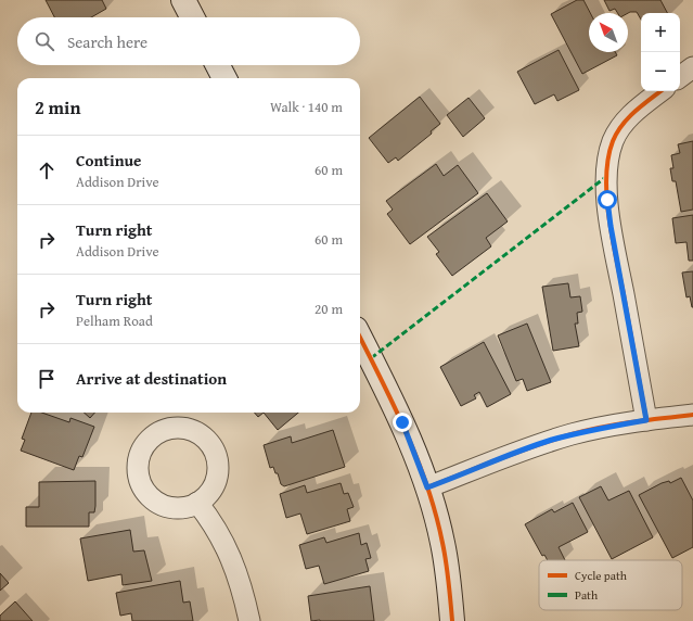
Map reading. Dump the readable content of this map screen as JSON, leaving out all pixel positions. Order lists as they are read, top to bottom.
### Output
{
  "legend": ["Cycle path", "Path"],
  "north": "top left",
  "page": {
    "map_buttons": ["+", "−"],
    "search": "Search here",
    "heading": ["2 min", "Walk · 140 m"],
    "list": [
      ["Continue", "Addison Drive", "60 m"],
      ["Turn right", "Addison Drive", "60 m"],
      ["Turn right", "Pelham Road", "20 m"],
      "Arrive at destination"
    ]
  }
}
